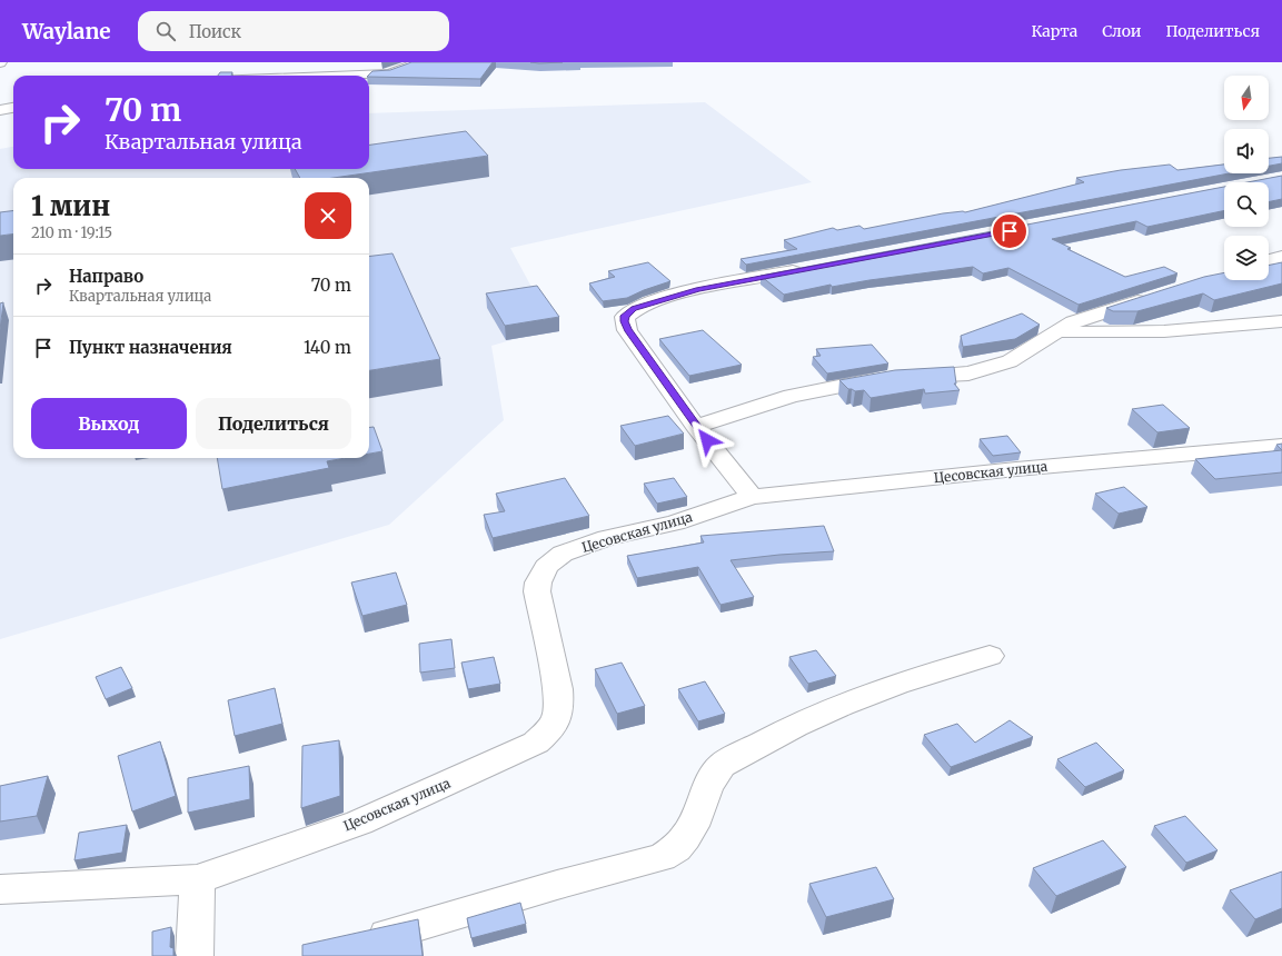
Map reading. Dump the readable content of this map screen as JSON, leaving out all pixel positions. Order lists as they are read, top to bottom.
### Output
{
  "streets": {
    "street": ["Цесовская улица"]
  },
  "north": "bottom",
  "page": {
    "header": "Waylane",
    "search": "Поиск",
    "nav": ["Карта", "Слои", "Поделиться"],
    "turn": ["70 m", "Квартальная улица"],
    "heading": ["1 мин", "210 m · 19:15"],
    "list": [
      {
        "name": "Направо",
        "note": "Квартальная улица",
        "value": "70 m"
      },
      {
        "name": "Пункт назначения",
        "value": "140 m"
      }
    ],
    "buttons": ["Выход", "Поделиться"]
  }
}
